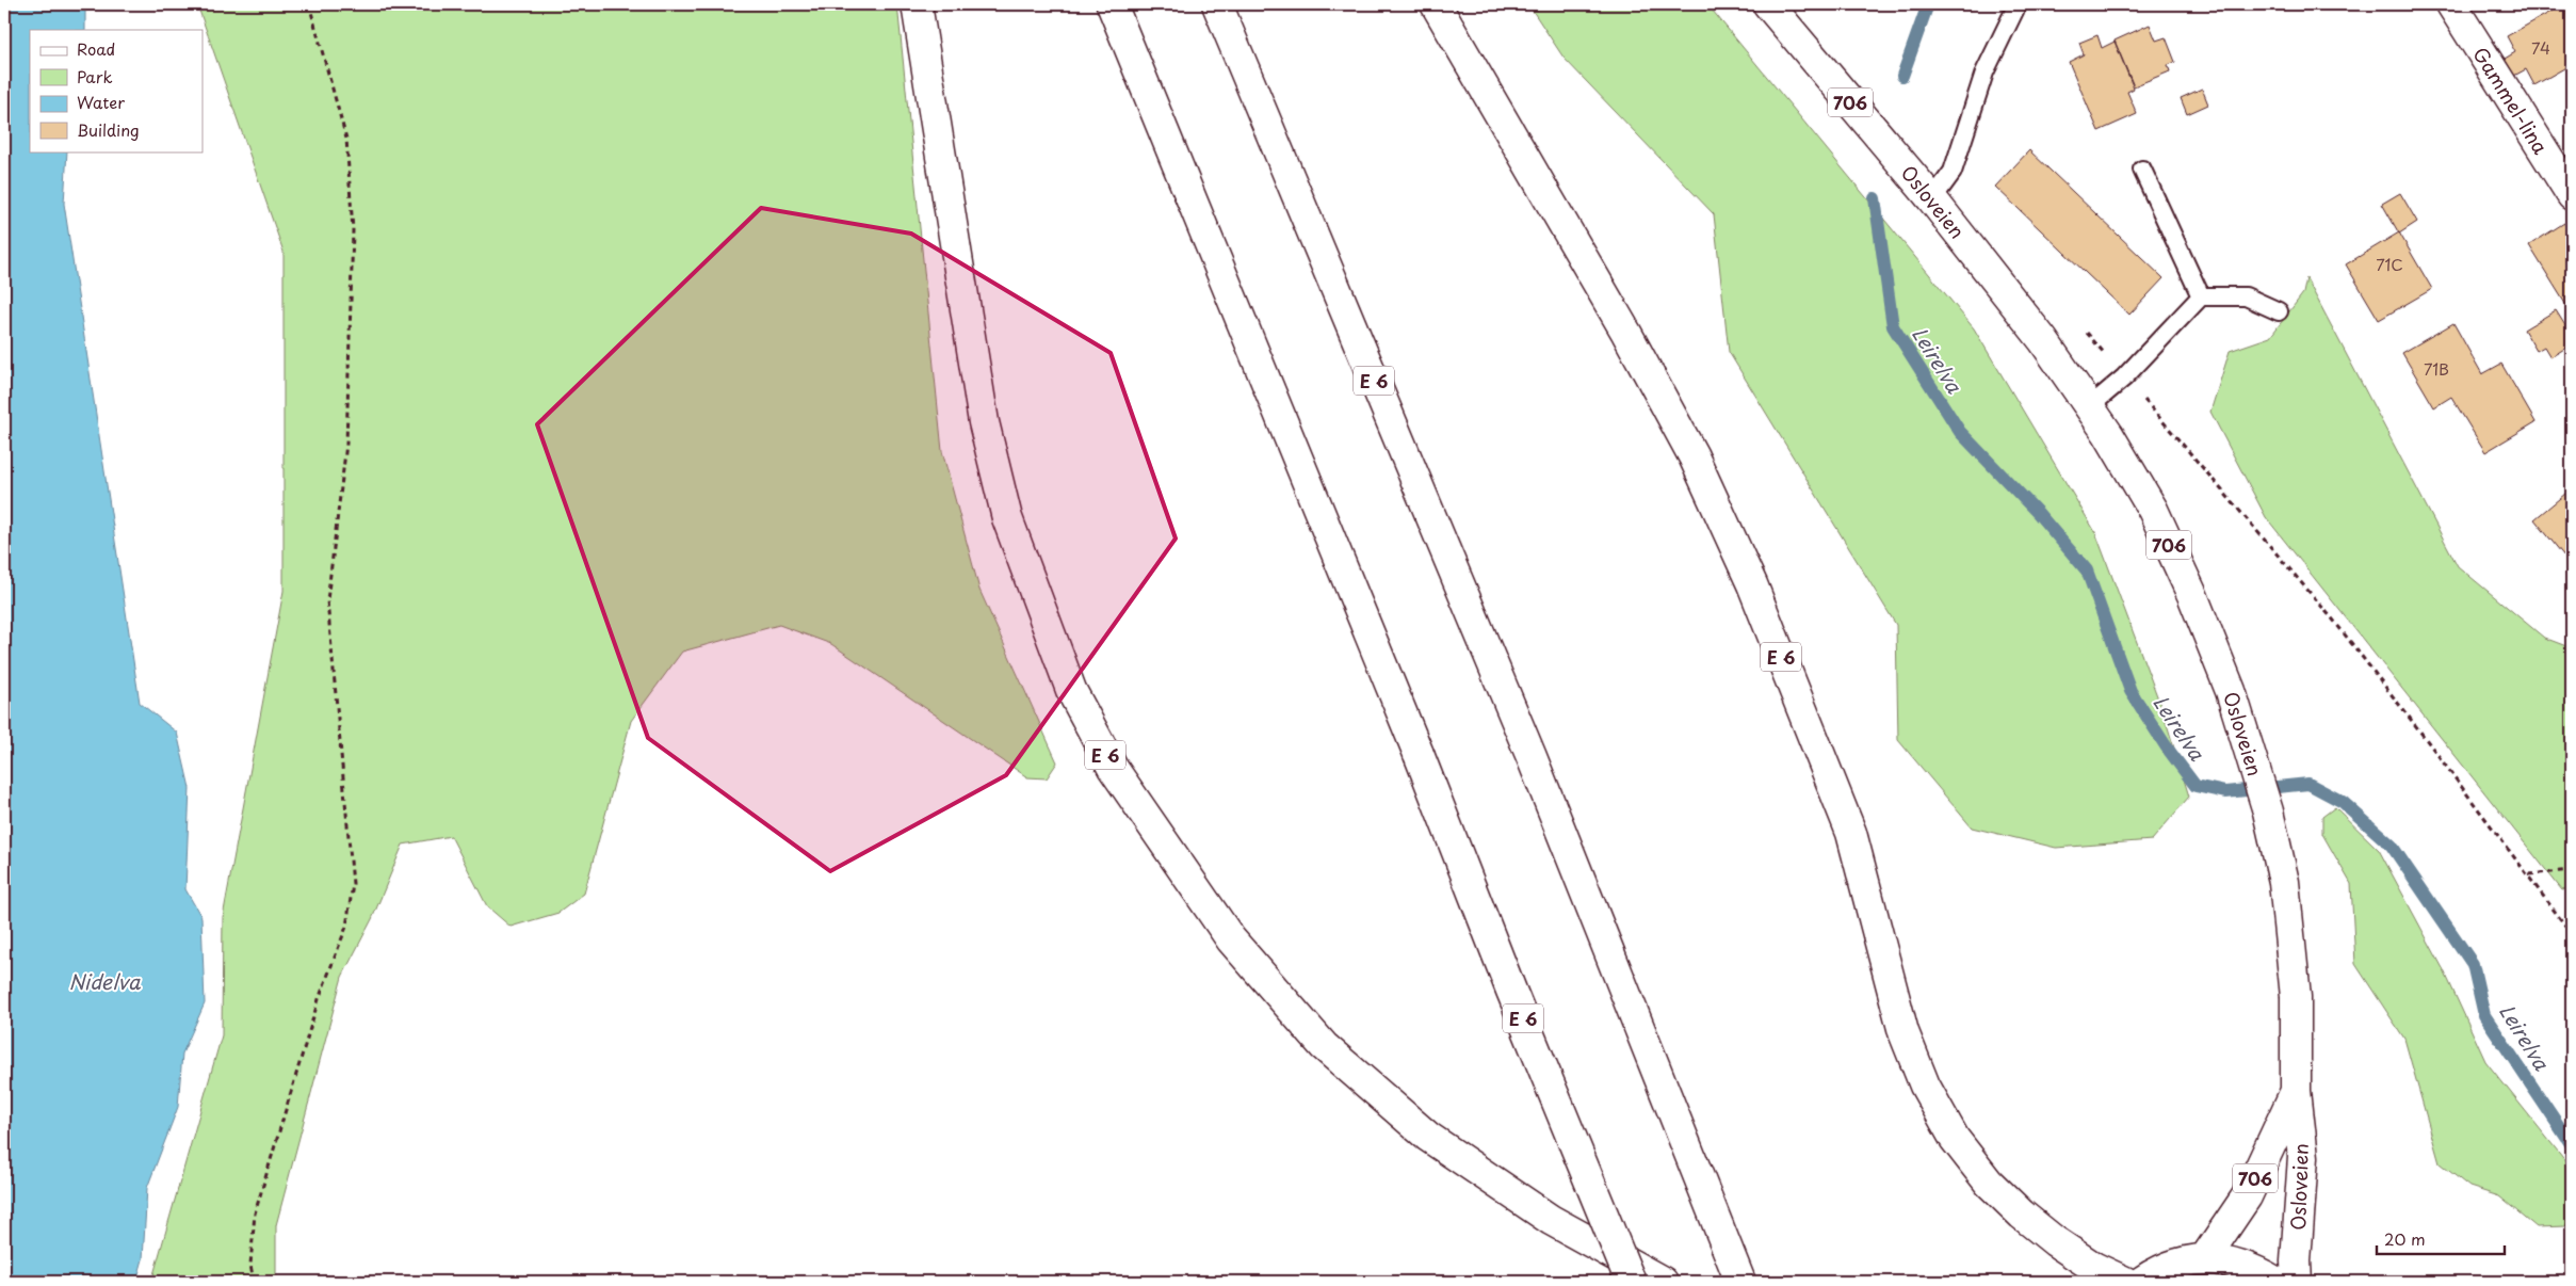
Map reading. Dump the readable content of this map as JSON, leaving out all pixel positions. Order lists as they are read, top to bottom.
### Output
{
  "streets": {
    "main road": [
      "Gammel-lina",
      "706",
      "Osloveien",
      "E 6"
    ]
  },
  "water": ["Leirelva", "Nidelva"],
  "house_numbers": ["74", "71C", "71B"],
  "legend": [
    "Road",
    "Park",
    "Water",
    "Building"
  ],
  "scale_bar": "20 m"
}
